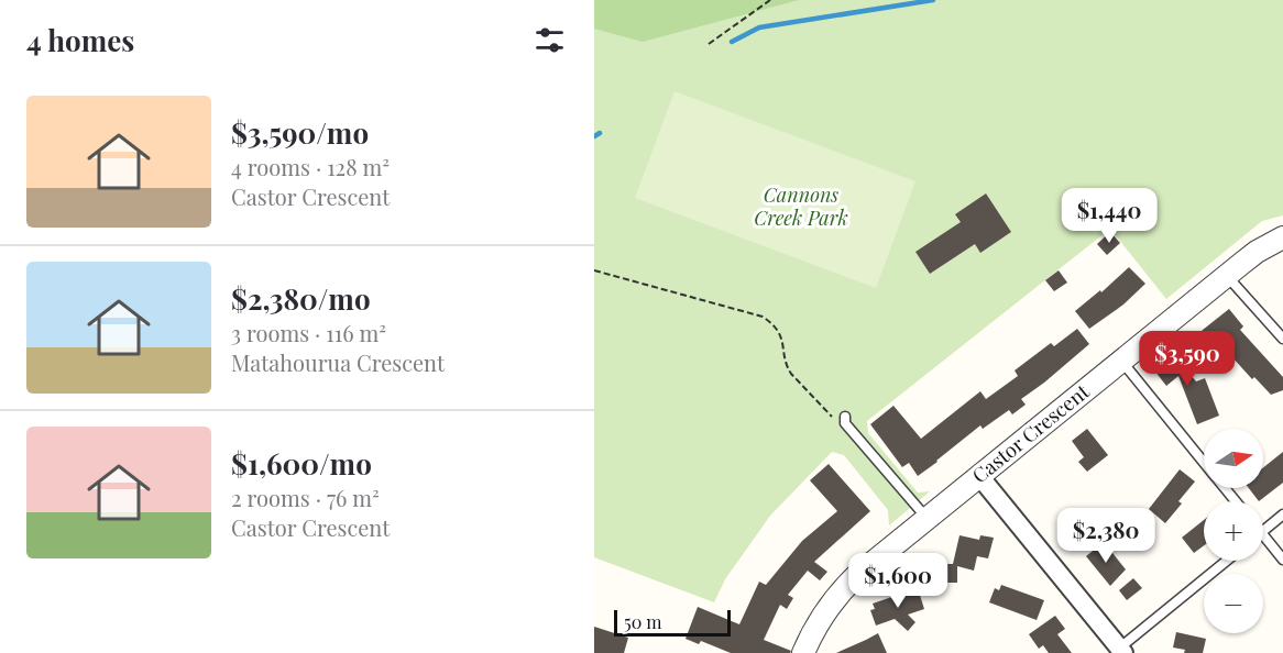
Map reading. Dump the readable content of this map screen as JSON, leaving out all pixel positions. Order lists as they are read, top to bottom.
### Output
{
  "streets": {
    "street": ["Castor Crescent"]
  },
  "parks": ["Cannons Creek Park"],
  "scale_bar": "50 m",
  "north": "right",
  "page": {
    "heading": "4 homes",
    "list": [
      {
        "name": "$3,590/mo",
        "note": "4 rooms · 128 m² · Castor Crescent"
      },
      {
        "name": "$2,380/mo",
        "note": "3 rooms · 116 m² · Matahourua Crescent"
      },
      {
        "name": "$1,600/mo",
        "note": "2 rooms · 76 m² · Castor Crescent"
      }
    ],
    "price": [
      "$1,440",
      "$3,590",
      "$2,380",
      "$1,600"
    ],
    "map_buttons": ["+", "−"],
    "scale": "50 m"
  }
}
